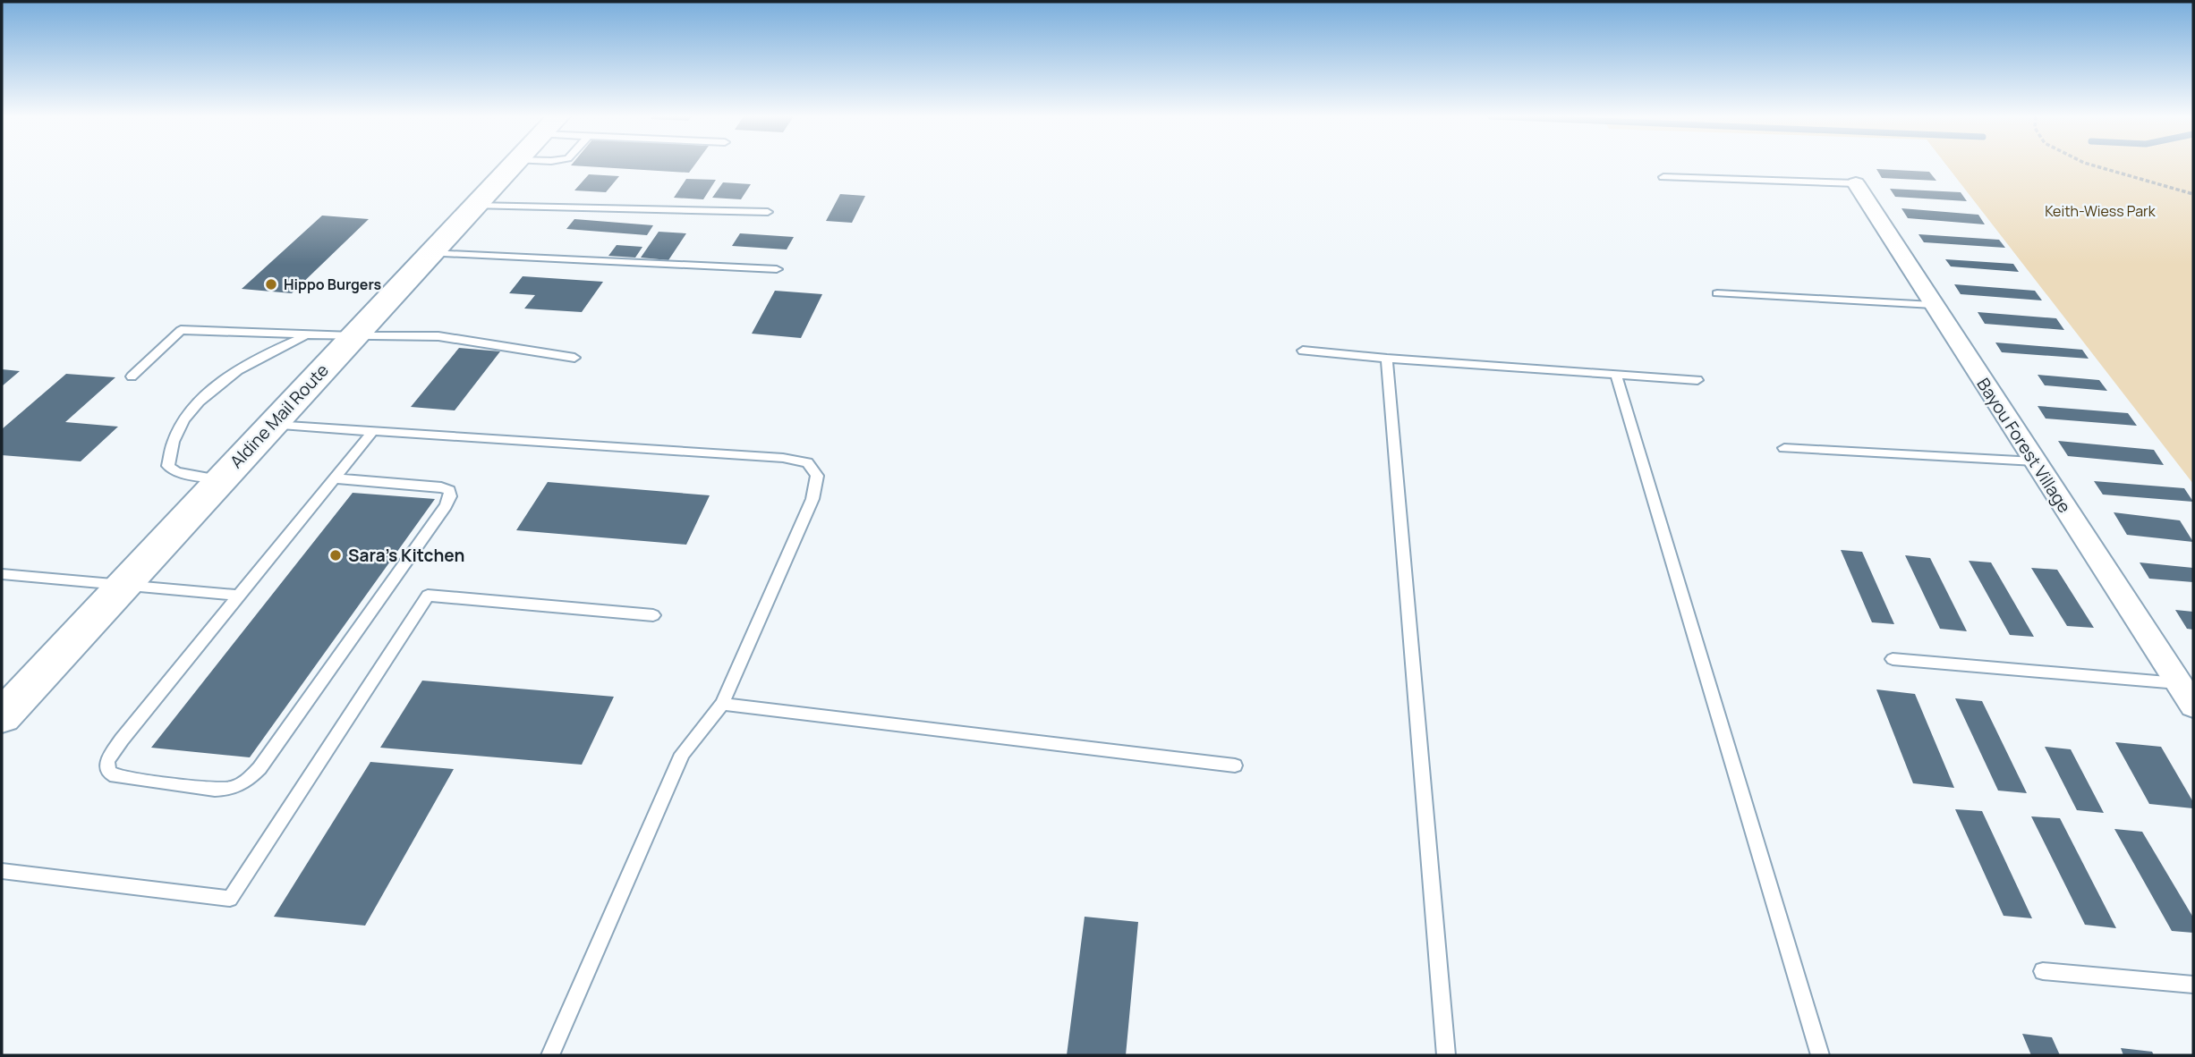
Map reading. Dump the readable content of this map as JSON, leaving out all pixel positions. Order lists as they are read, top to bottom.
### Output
{
  "streets": {
    "main road": ["Aldine Mail Route"],
    "street": ["Bayou Forest Village"]
  },
  "parks": ["Keith-Wiess Park"],
  "places": ["Hippo Burgers", "Sara's Kitchen"]
}
